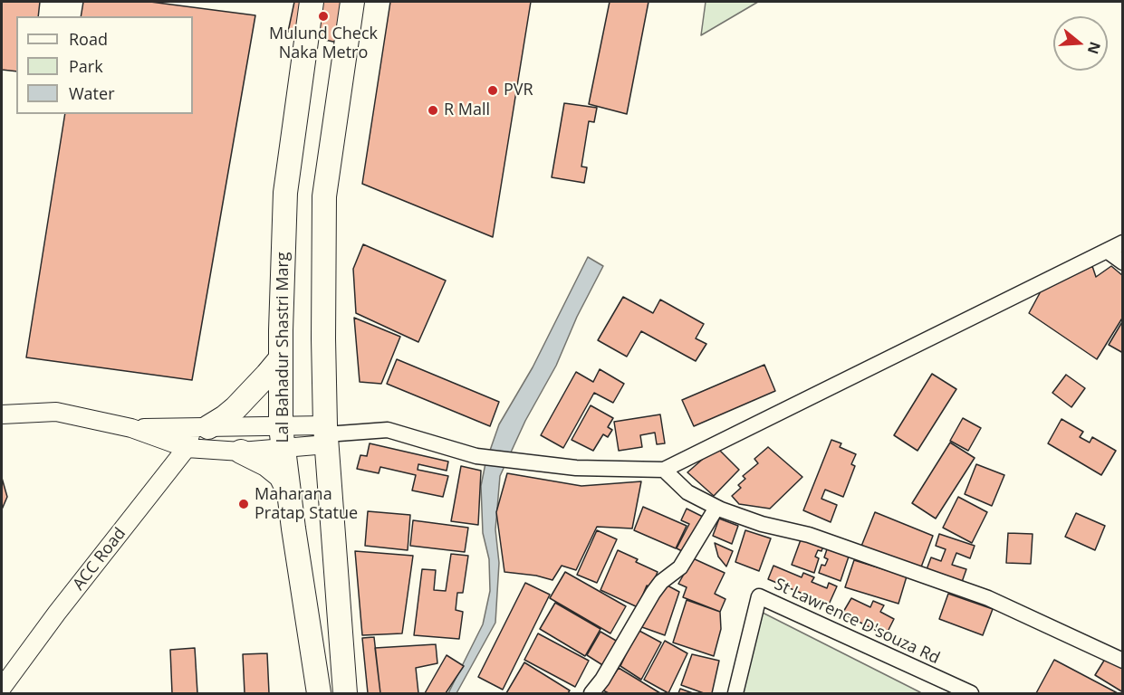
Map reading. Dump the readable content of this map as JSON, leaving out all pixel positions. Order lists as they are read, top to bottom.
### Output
{
  "streets": {
    "main road": ["Lal Bahadur Shastri Marg"],
    "street": ["ACC Road", "St Lawrence D'souza Rd"]
  },
  "places": [
    "Mulund Check Naka Metro",
    "PVR",
    "R Mall",
    "Maharana Pratap Statue"
  ],
  "legend": ["Road", "Park", "Water"],
  "north": "right"
}
